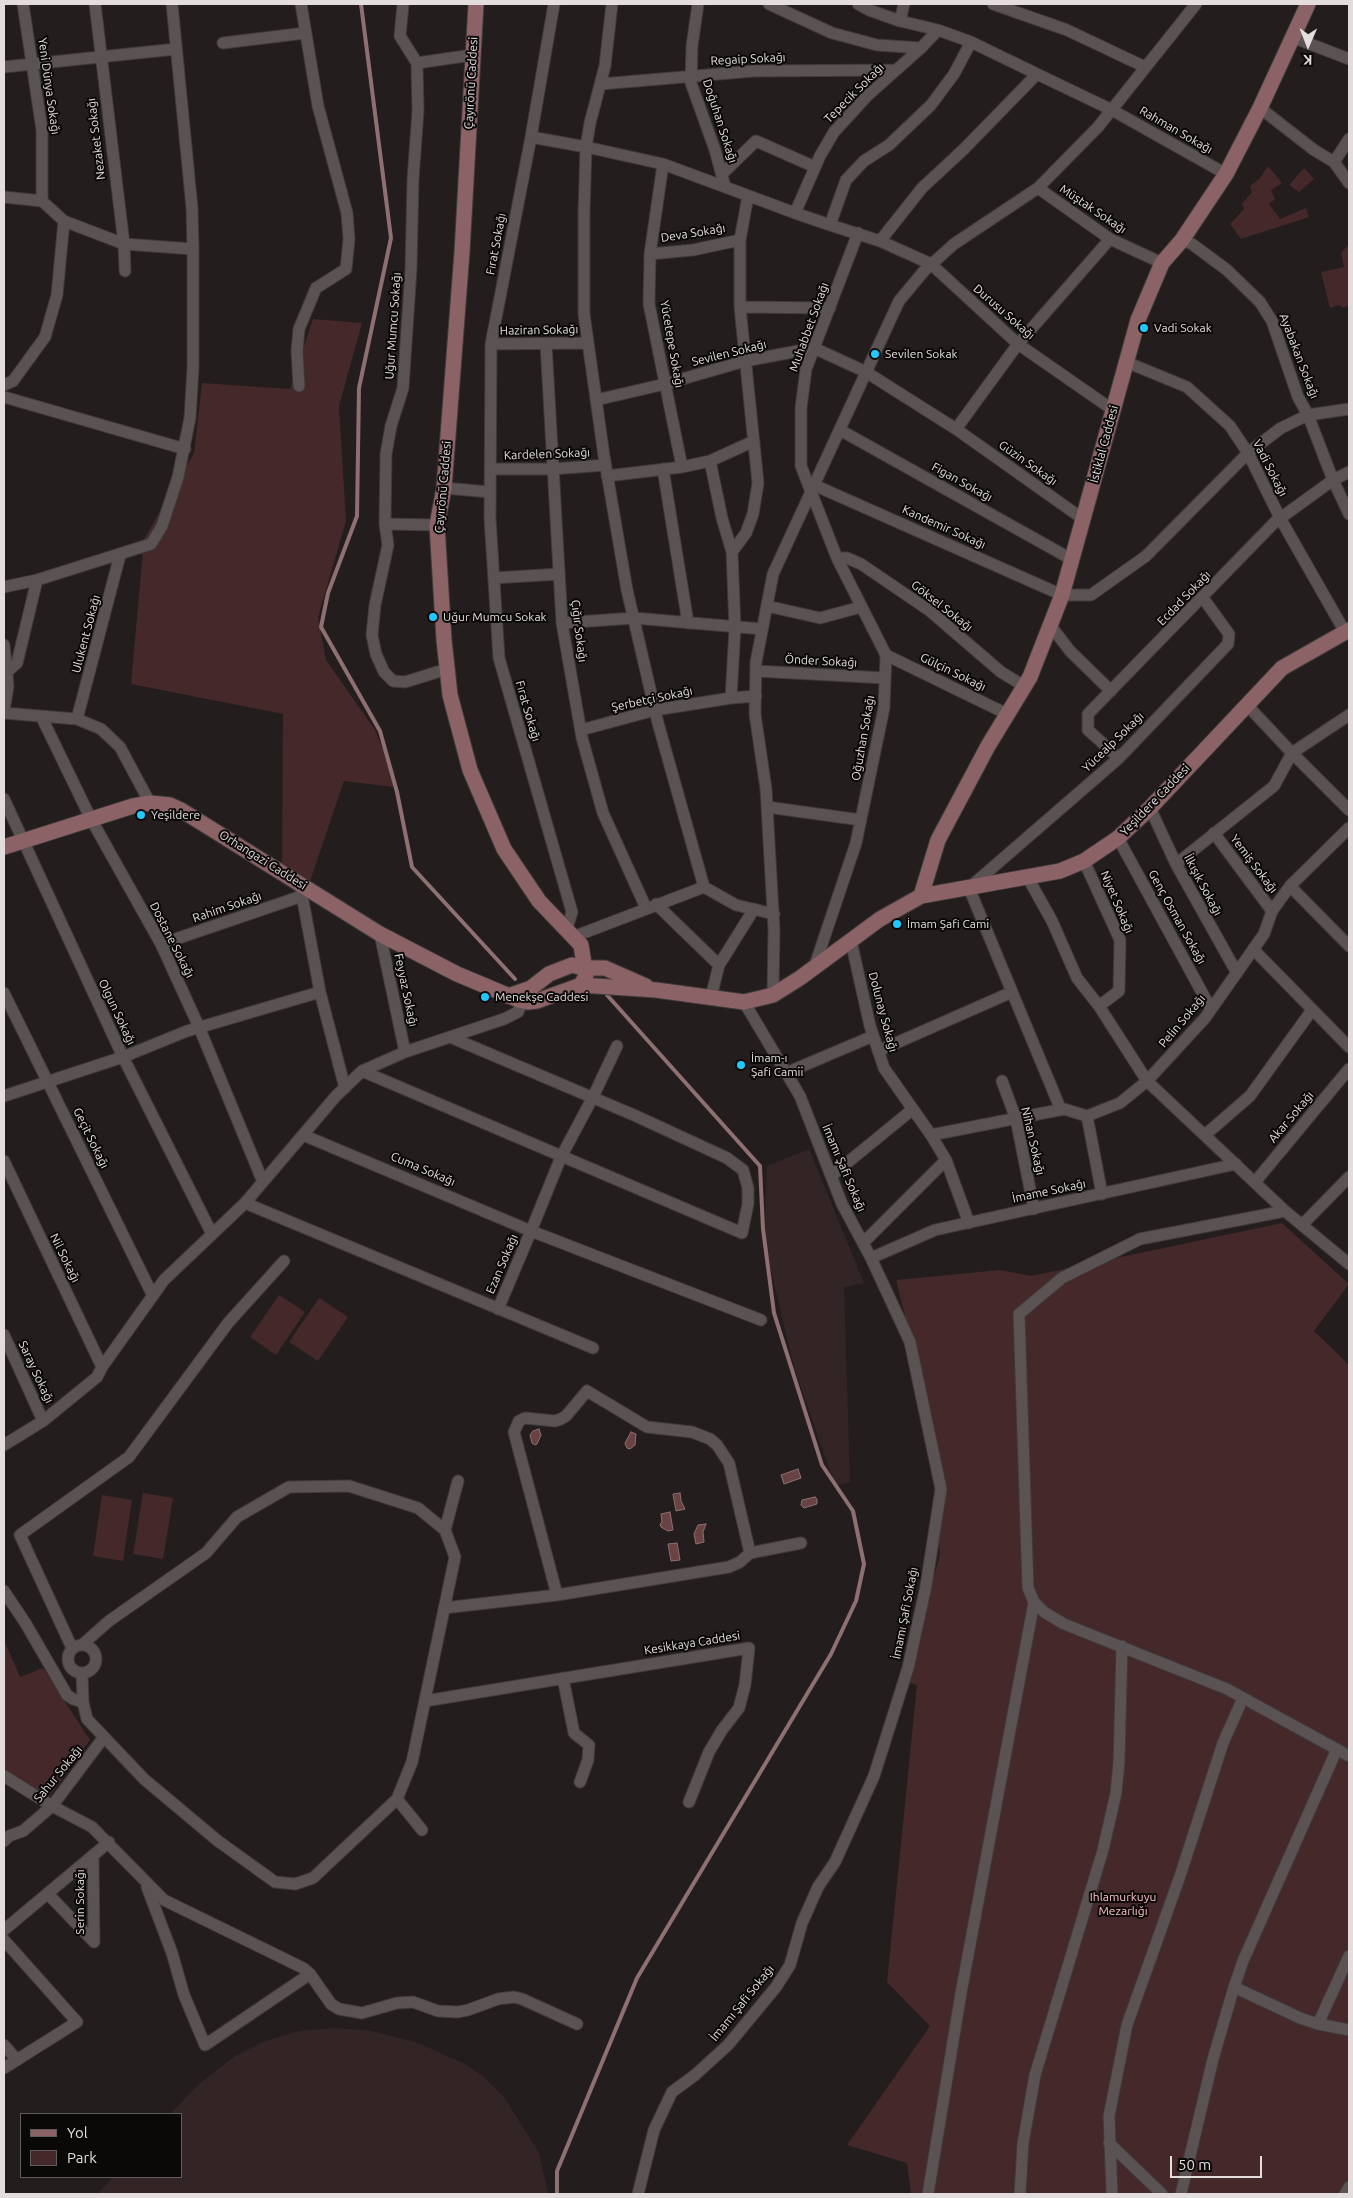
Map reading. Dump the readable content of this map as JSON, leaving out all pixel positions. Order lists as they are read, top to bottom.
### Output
{
  "streets": {
    "street": [
      "Regaip Sokağı",
      "Çayırönü Caddesi",
      "Yeni Dünya Sokağı",
      "Tepecik Sokağı",
      "Doğuhan Sokağı",
      "Rahman Sokağı",
      "Nezaket Sokağı",
      "Müştak Sokağı",
      "Deva Sokağı",
      "Fırat Sokağı",
      "Durusu Sokağı",
      "Uğur Mumcu Sokağı",
      "Muhabbet Sokağı",
      "Haziran Sokağı",
      "Yücetepe Sokağı",
      "Sevilen Sokağı",
      "Ayabakan Sokağı",
      "İstiklal Caddesi",
      "Kardelen Sokağı",
      "Güzin Sokağı",
      "Vadi Sokağı",
      "Figan Sokağı",
      "Kandemir Sokağı",
      "Ecdad Sokağı",
      "Göksel Sokağı",
      "Çığır Sokağı",
      "Ulukent Sokağı",
      "Önder Sokağı",
      "Gülçin Sokağı",
      "Şerbetçi Sokağı",
      "Oğuzhan Sokağı",
      "Yücealp Sokağı",
      "Yeşildere Caddesi",
      "Orhangazi Caddesi",
      "Yemiş Sokağı",
      "İlkışık Sokağı",
      "Niyet Sokağı",
      "Rahim Sokağı",
      "Genç Osman Sokağı",
      "Dostane Sokağı",
      "Feyyaz Sokağı",
      "Olgun Sokağı",
      "Dolunay Sokağı",
      "Pelin Sokağı",
      "Akar Sokağı",
      "Geçit Sokağı",
      "Nihan Sokağı",
      "İmamı Şafi Sokağı",
      "Cuma Sokağı",
      "İmame Sokağı",
      "Nil Sokağı",
      "Ezan Sokağı",
      "Saray Sokağı",
      "Kesikkaya Caddesi",
      "Sahur Sokağı",
      "Serin Sokağı"
    ]
  },
  "crossings": [
    ["Regaip Sokağı", "Tepecik Sokağı"],
    ["Regaip Sokağı", "Doğuhan Sokağı"],
    ["Çayırönü Caddesi", "Fırat Sokağı"],
    ["Çayırönü Caddesi", "Uğur Mumcu Sokağı"],
    ["Tepecik Sokağı", "Rahman Sokağı"],
    ["Rahman Sokağı", "İstiklal Caddesi"],
    ["Müştak Sokağı", "İstiklal Caddesi"],
    ["Deva Sokağı", "Yücetepe Sokağı"],
    ["Fırat Sokağı", "Haziran Sokağı"],
    ["Fırat Sokağı", "Kardelen Sokağı"],
    ["Durusu Sokağı", "Muhabbet Sokağı"],
    ["Durusu Sokağı", "İstiklal Caddesi"],
    ["Muhabbet Sokağı", "Sevilen Sokağı"],
    ["Muhabbet Sokağı", "Kandemir Sokağı"],
    ["Muhabbet Sokağı", "Oğuzhan Sokağı"],
    ["Haziran Sokağı", "Çığır Sokağı"],
    ["Yücetepe Sokağı", "Sevilen Sokağı"],
    ["Yücetepe Sokağı", "Kardelen Sokağı"],
    ["Ayabakan Sokağı", "İstiklal Caddesi"],
    ["Ayabakan Sokağı", "Ecdad Sokağı"],
    ["İstiklal Caddesi", "Güzin Sokağı"],
    ["İstiklal Caddesi", "Vadi Sokağı"],
    ["İstiklal Caddesi", "Figan Sokağı"],
    ["İstiklal Caddesi", "Kandemir Sokağı"],
    ["İstiklal Caddesi", "Göksel Sokağı"],
    ["İstiklal Caddesi", "Gülçin Sokağı"],
    ["İstiklal Caddesi", "Yeşildere Caddesi"],
    ["Kardelen Sokağı", "Çığır Sokağı"],
    ["Vadi Sokağı", "Ecdad Sokağı"],
    ["Vadi Sokağı", "Yeşildere Caddesi"],
    ["Kandemir Sokağı", "Oğuzhan Sokağı"],
    ["Ecdad Sokağı", "Yücealp Sokağı"],
    ["Göksel Sokağı", "Oğuzhan Sokağı"],
    ["Çığır Sokağı", "Şerbetçi Sokağı"],
    ["Önder Sokağı", "Oğuzhan Sokağı"],
    ["Gülçin Sokağı", "Oğuzhan Sokağı"],
    ["Oğuzhan Sokağı", "Yeşildere Caddesi"],
    ["Yücealp Sokağı", "Yeşildere Caddesi"],
    ["Yeşildere Caddesi", "İlkışık Sokağı"],
    ["Yeşildere Caddesi", "Niyet Sokağı"],
    ["Yeşildere Caddesi", "Genç Osman Sokağı"],
    ["Yeşildere Caddesi", "Dolunay Sokağı"],
    ["Yeşildere Caddesi", "İmamı Şafi Sokağı"],
    ["Orhangazi Caddesi", "Rahim Sokağı"],
    ["Orhangazi Caddesi", "Dostane Sokağı"],
    ["Orhangazi Caddesi", "Feyyaz Sokağı"],
    ["Orhangazi Caddesi", "Olgun Sokağı"],
    ["Yemiş Sokağı", "Pelin Sokağı"],
    ["İlkışık Sokağı", "Pelin Sokağı"],
    ["Rahim Sokağı", "Dostane Sokağı"],
    ["Genç Osman Sokağı", "Pelin Sokağı"],
    ["Nihan Sokağı", "İmame Sokağı"],
    ["İmamı Şafi Sokağı", "İmame Sokağı"],
    ["Cuma Sokağı", "Ezan Sokağı"]
  ],
  "parks": ["Ihlamurkuyu Mezarlığı"],
  "places": [
    "Vadi Sokak",
    "Sevilen Sokak",
    "Uğur Mumcu Sokak",
    "Yeşildere",
    "İmam Şafi Cami",
    "Menekşe Caddesi",
    "İmam-ı Şafi Camii"
  ],
  "legend": ["Yol", "Park"],
  "scale_bar": "50 m",
  "north": "bottom"
}
